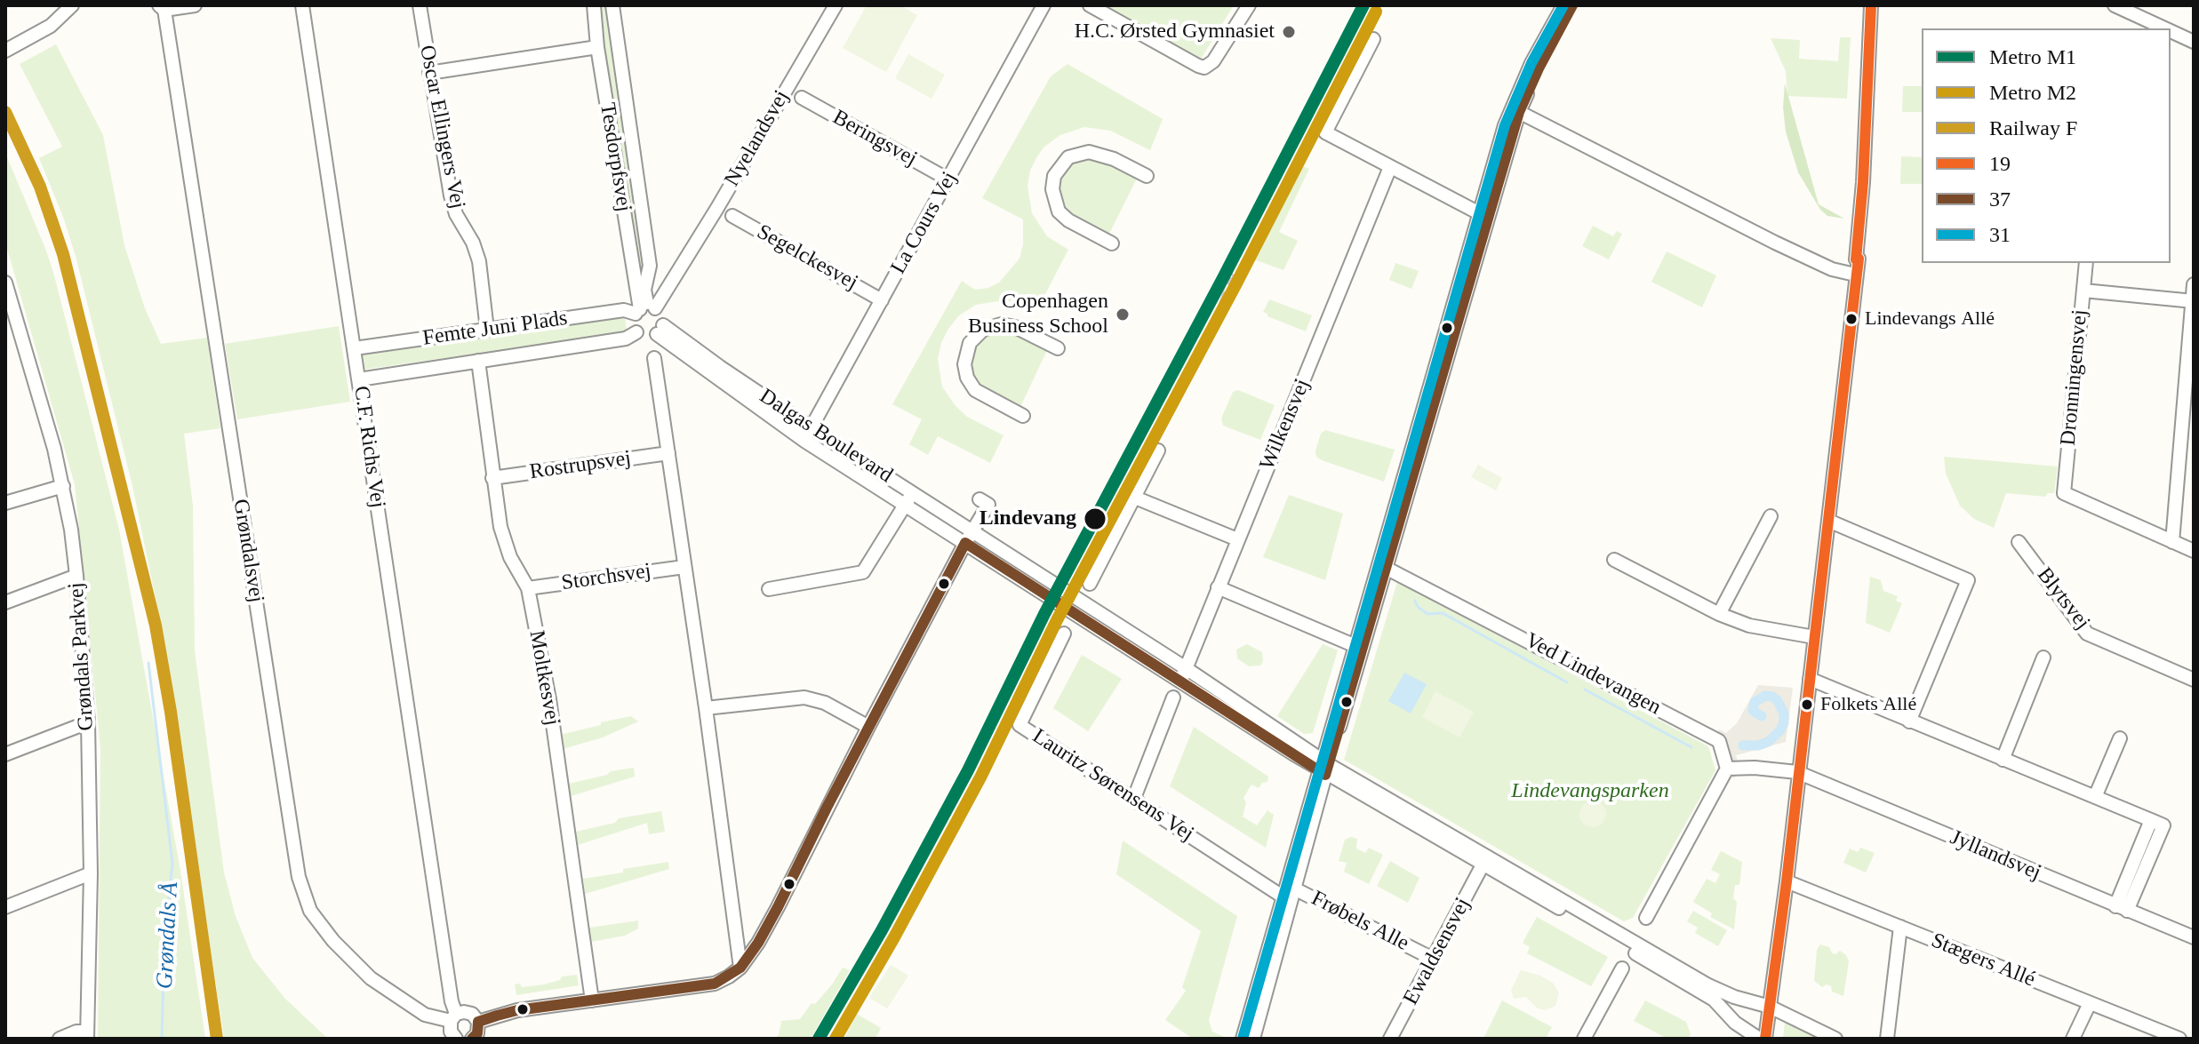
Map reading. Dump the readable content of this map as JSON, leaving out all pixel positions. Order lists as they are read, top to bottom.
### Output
{
  "streets": {
    "street": [
      "Oscar Ellingers Vej",
      "Nyelandsvej",
      "Beringsvej",
      "Tesdorpfsvej",
      "La Cours Vej",
      "Segelckesvej",
      "Femte Juni Plads",
      "Dronningensvej",
      "Wilkensvej",
      "Dalgas Boulevard",
      "C.F. Richs Vej",
      "Rostrupsvej",
      "Grøndalsvej",
      "Storchsvej",
      "Blytsvej",
      "Grøndals Parkvej",
      "Ved Lindevangen",
      "Moltkesvej",
      "Lauritz Sørensens Vej",
      "Jyllandsvej",
      "Frøbels Alle",
      "Ewaldsensvej",
      "Stægers Allé"
    ]
  },
  "crossings": [
    ["Oscar Ellingers Vej", "Femte Juni Plads"],
    ["Nyelandsvej", "Tesdorpfsvej"],
    ["Nyelandsvej", "Femte Juni Plads"],
    ["Nyelandsvej", "Dalgas Boulevard"],
    ["Beringsvej", "La Cours Vej"],
    ["Tesdorpfsvej", "Femte Juni Plads"],
    ["Tesdorpfsvej", "Dalgas Boulevard"],
    ["La Cours Vej", "Segelckesvej"],
    ["La Cours Vej", "Dalgas Boulevard"],
    ["Femte Juni Plads", "Dalgas Boulevard"],
    ["Femte Juni Plads", "C.F. Richs Vej"],
    ["Femte Juni Plads", "Moltkesvej"],
    ["Wilkensvej", "Dalgas Boulevard"],
    ["Dalgas Boulevard", "Ewaldsensvej"],
    ["C.F. Richs Vej", "Grøndalsvej"],
    ["Rostrupsvej", "Moltkesvej"],
    ["Storchsvej", "Moltkesvej"],
    ["Lauritz Sørensens Vej", "Frøbels Alle"],
    ["Frøbels Alle", "Ewaldsensvej"]
  ],
  "water": ["Grøndals Å"],
  "parks": ["Lindevangsparken"],
  "places": [
    "H.C. Ørsted Gymnasiet",
    "Copenhagen Business School",
    "Lindevangs Allé",
    "Lindevang",
    "Folkets Allé"
  ],
  "lines": [
    "metro line M1",
    "transit line 19",
    "transit line 37",
    "transit line 31",
    "metro line M2",
    "rail line F"
  ],
  "legend": [
    "Metro M1",
    "Metro M2",
    "Railway F",
    "19",
    "37",
    "31"
  ]
}
